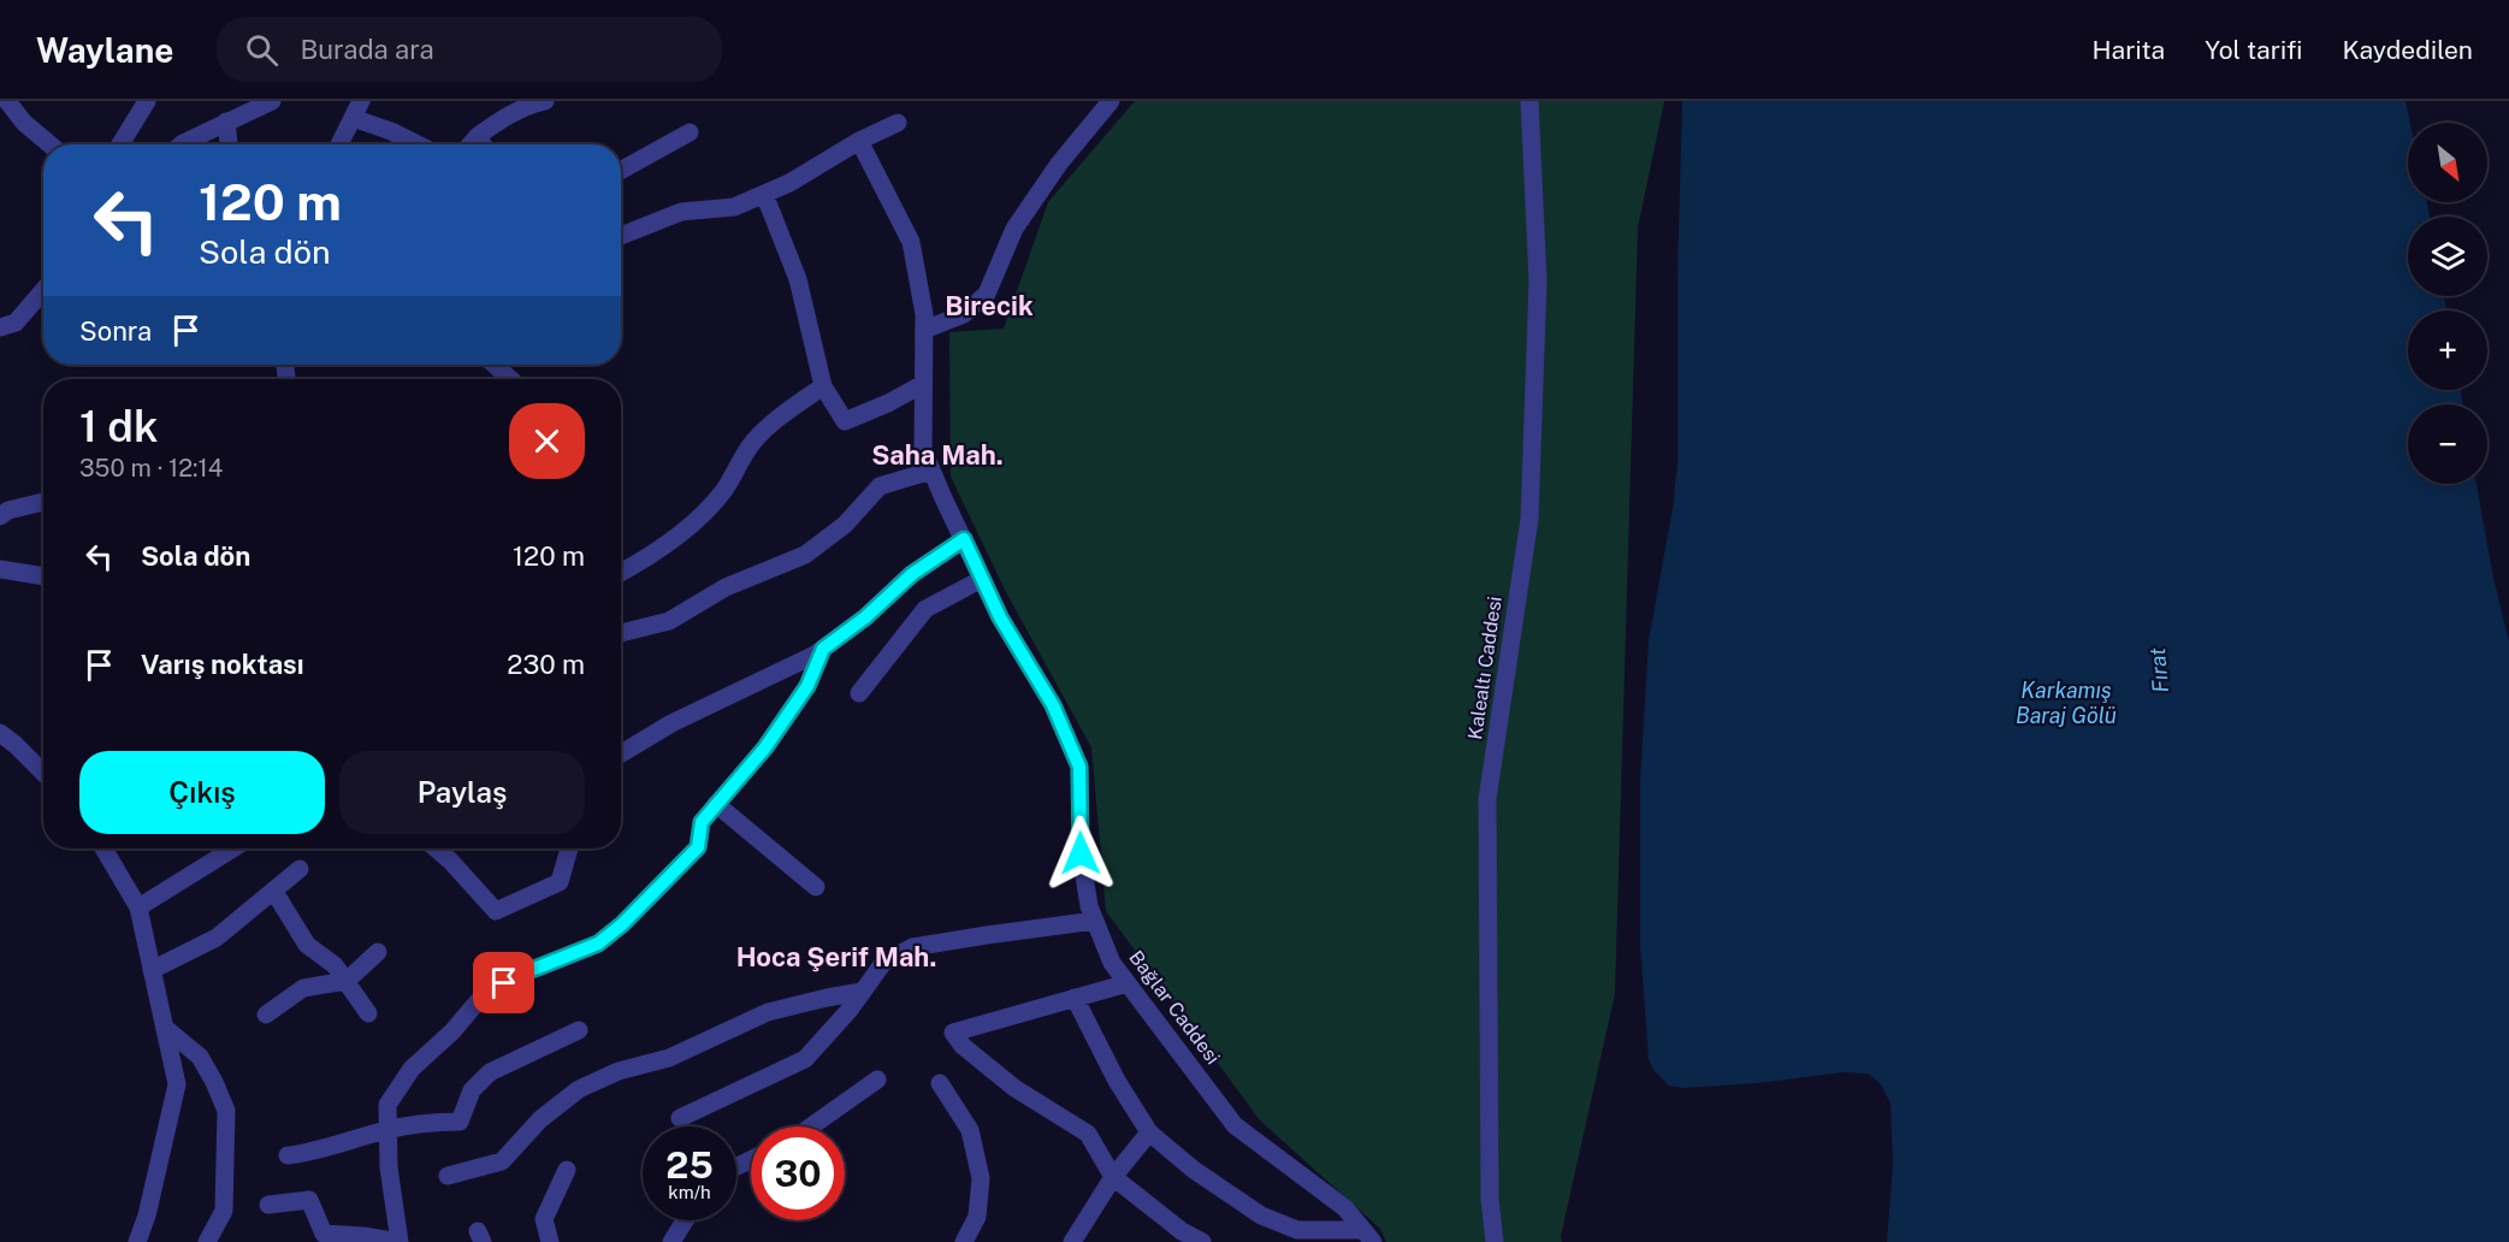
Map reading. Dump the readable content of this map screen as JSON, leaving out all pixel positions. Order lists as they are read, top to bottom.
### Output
{
  "streets": {
    "street": ["Kalealtı Caddesi", "Bağlar Caddesi"]
  },
  "districts": ["Birecik", "Saha Mah.", "Hoca Şerif Mah."],
  "water": ["Fırat", "Karkamış Baraj Gölü"],
  "north": "bottom right",
  "page": {
    "header": "Waylane",
    "search": "Burada ara",
    "nav": ["Harita", "Yol tarifi", "Kaydedilen"],
    "map_buttons": ["+", "−"],
    "turn": ["120 m", "Sola dön"],
    "then": "Sonra",
    "heading": ["1 dk", "350 m · 12:14"],
    "list": [
      {
        "name": "Sola dön",
        "value": "120 m"
      },
      {
        "name": "Varış noktası",
        "value": "230 m"
      }
    ],
    "buttons": ["Çıkış", "Paylaş"],
    "speed": "25 km/h",
    "limit": "30"
  }
}
